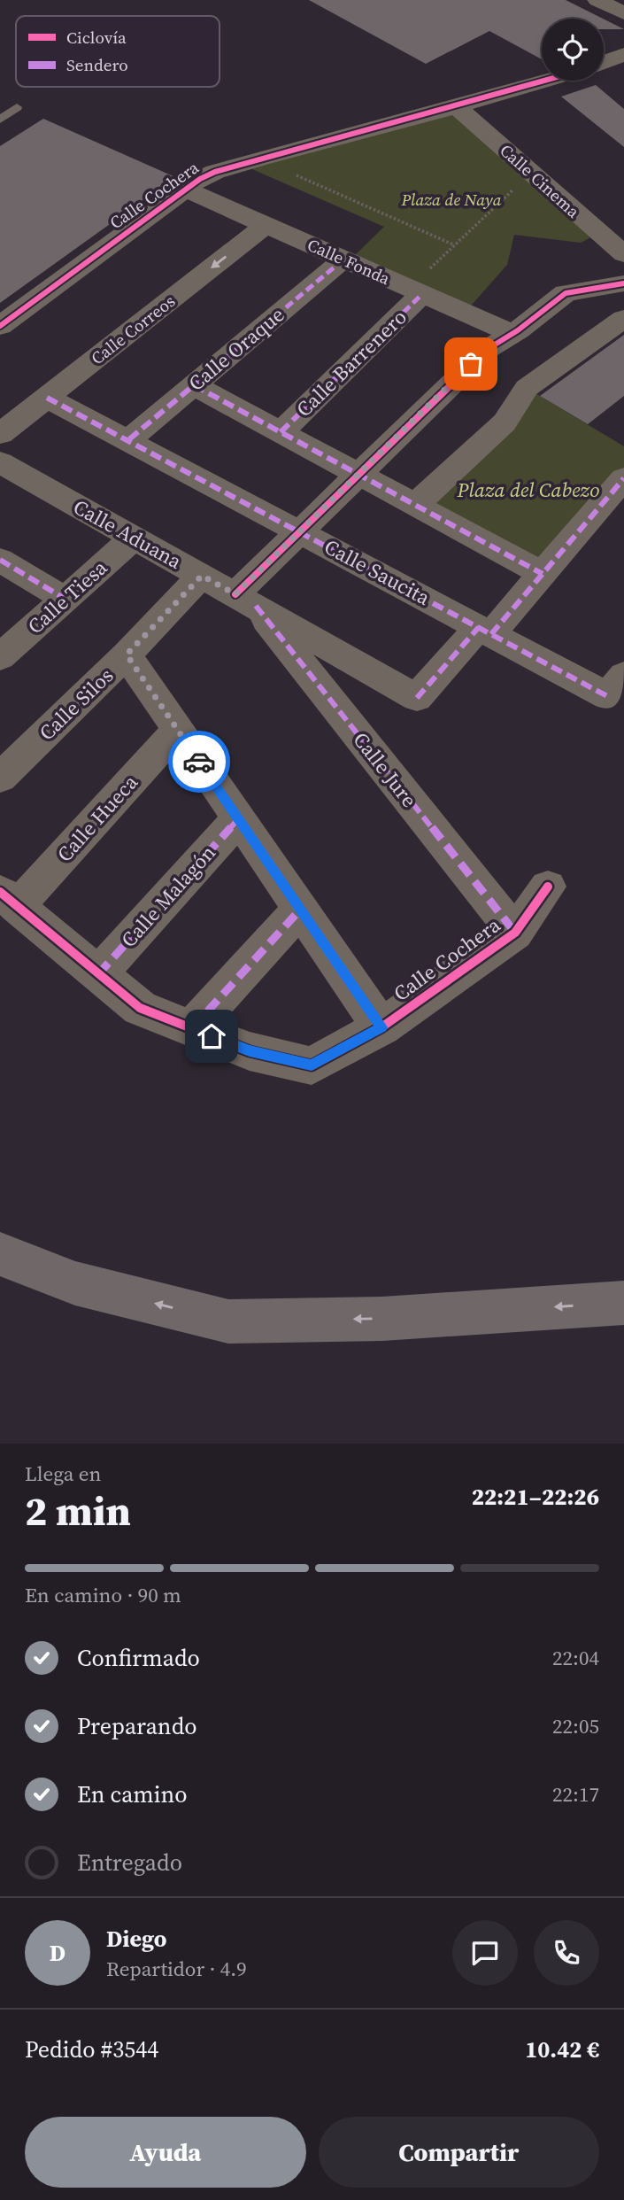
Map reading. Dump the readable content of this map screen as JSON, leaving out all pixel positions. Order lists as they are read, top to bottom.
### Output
{
  "streets": {
    "street": [
      "Calle Cinema",
      "Calle Cochera",
      "Calle Fonda",
      "Calle Correos",
      "Calle Oraque",
      "Calle Barrenero",
      "Calle Aduana",
      "Calle Saucita",
      "Calle Tiesa",
      "Calle Silos",
      "Calle Jure",
      "Calle Hueca",
      "Calle Malagón"
    ]
  },
  "crossings": [
    ["Calle Cinema", "Calle Cochera"],
    ["Calle Cochera", "Calle Fonda"],
    ["Calle Cochera", "Calle Jure"],
    ["Calle Cochera", "Calle Hueca"],
    ["Calle Cochera", "Calle Malagón"],
    ["Calle Fonda", "Calle Correos"],
    ["Calle Fonda", "Calle Oraque"],
    ["Calle Fonda", "Calle Barrenero"],
    ["Calle Correos", "Calle Saucita"],
    ["Calle Oraque", "Calle Saucita"],
    ["Calle Aduana", "Calle Saucita"],
    ["Calle Aduana", "Calle Tiesa"],
    ["Calle Aduana", "Calle Silos"],
    ["Calle Aduana", "Calle Jure"]
  ],
  "parks": ["Plaza de Naya", "Plaza del Cabezo"],
  "legend": ["Ciclovía", "Sendero"],
  "page": {
    "heading": ["2 min", "Llega en", "22:21–22:26"],
    "panel": [
      "Diego",
      "Repartidor · 4.9",
      "Pedido #3544",
      "10.42 €"
    ],
    "bar": "En camino · 90 m",
    "list": [
      ["Confirmado", "22:04"],
      ["Preparando", "22:05"],
      ["En camino", "22:17"],
      "Entregado"
    ],
    "round": "D",
    "buttons": ["Ayuda", "Compartir"]
  }
}
